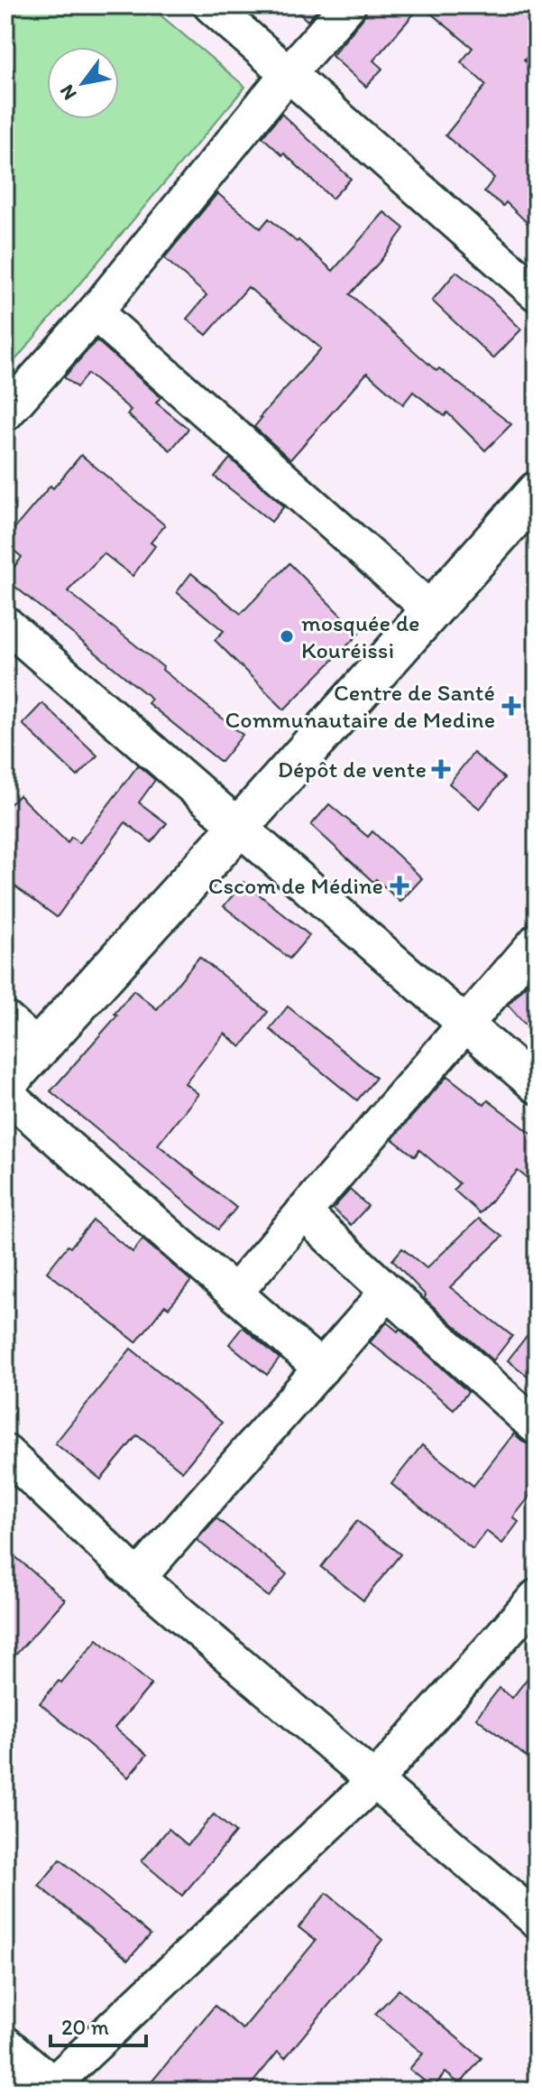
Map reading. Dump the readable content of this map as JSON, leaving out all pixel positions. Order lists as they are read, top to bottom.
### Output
{
  "places": {
    "other": ["mosquée de Kouréissi"],
    "health": ["Centre de Santé Communautaire de Medine", "Dépôt de vente", "Cscom de Médine"]
  },
  "scale_bar": "20 m",
  "north": "bottom left"
}
